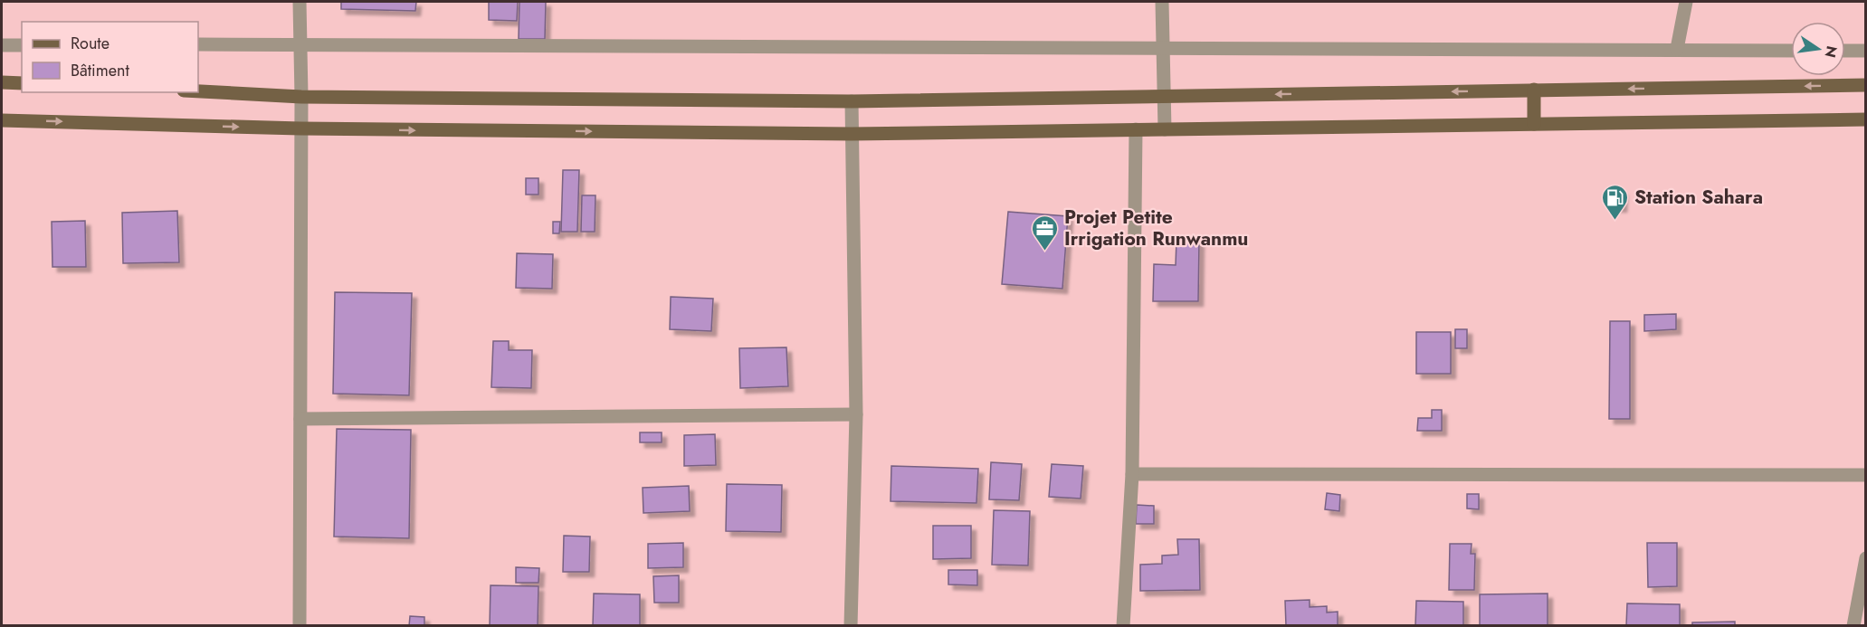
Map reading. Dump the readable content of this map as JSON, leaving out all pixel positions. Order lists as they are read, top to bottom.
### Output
{
  "places": {
    "fuel station": ["Station Sahara"],
    "office": ["Projet Petite Irrigation Runwanmu"]
  },
  "legend": ["Route", "Bâtiment"],
  "north": "right"
}
